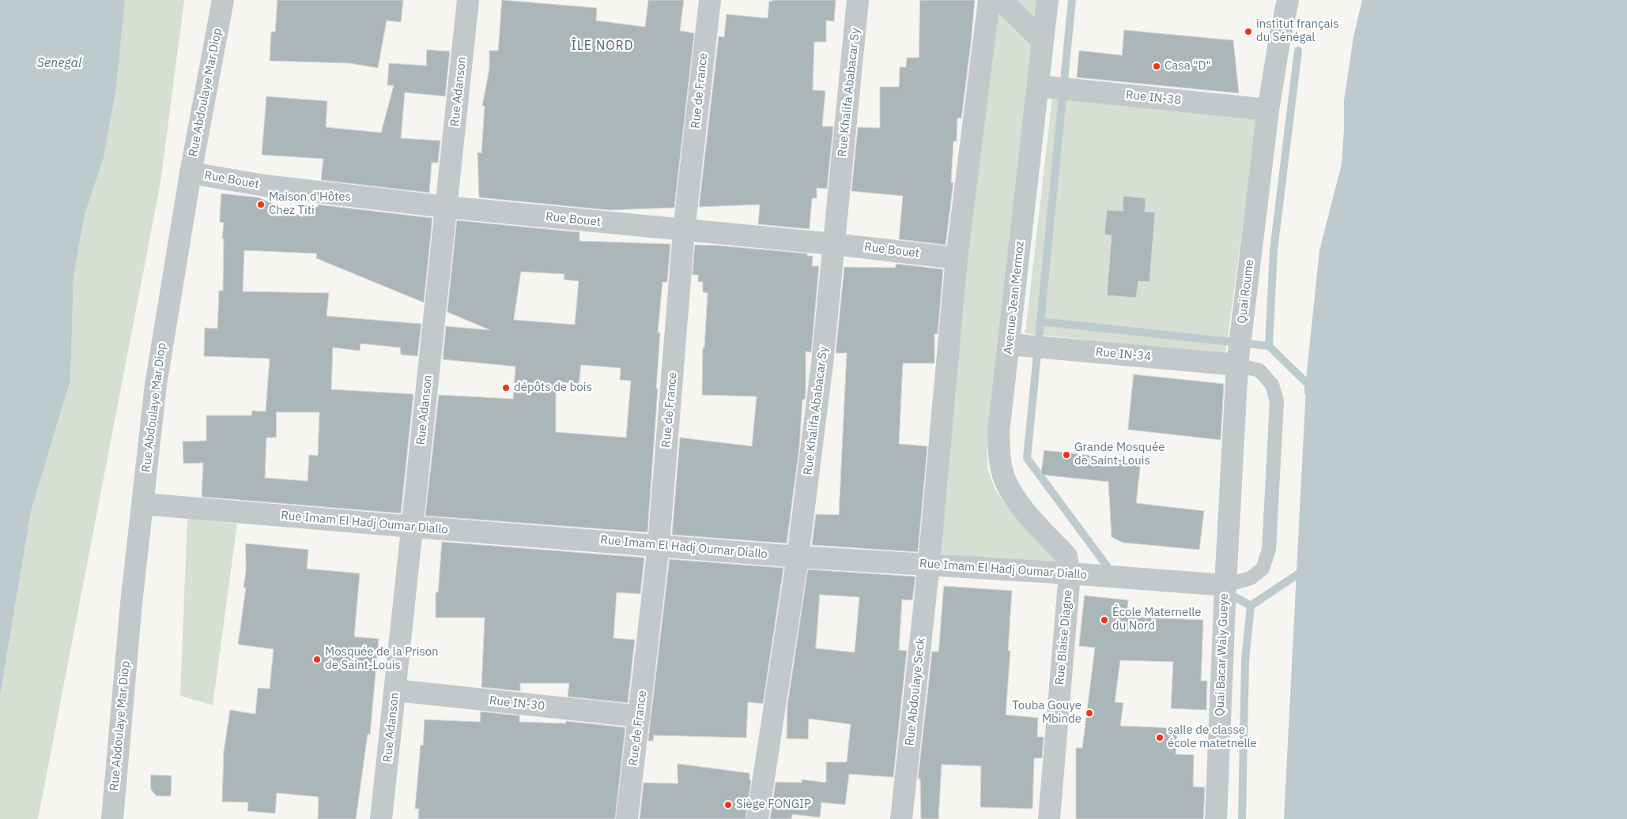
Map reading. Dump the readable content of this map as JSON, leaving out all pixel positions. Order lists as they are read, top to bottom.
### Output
{
  "streets": {
    "street": [
      "Rue de France",
      "Rue Adanson",
      "Rue Abdoulaye Mar Diop",
      "Rue Khalifa Ababacar Sy",
      "Rue IN-38",
      "Rue Bouet",
      "Quai Roume",
      "Avenue Jean Mermoz",
      "Rue IN-34",
      "Rue Imam El Hadj Oumar Diallo",
      "Rue Blaise Diagne",
      "Quai Bacar Waly Gueye",
      "Rue Abdoulaye Seck",
      "Rue IN-30"
    ]
  },
  "crossings": [
    ["Rue de France", "Rue Bouet"],
    ["Rue de France", "Rue Imam El Hadj Oumar Diallo"],
    ["Rue de France", "Rue IN-30"],
    ["Rue Adanson", "Rue Bouet"],
    ["Rue Adanson", "Rue Imam El Hadj Oumar Diallo"],
    ["Rue Adanson", "Rue IN-30"],
    ["Rue Abdoulaye Mar Diop", "Rue Bouet"],
    ["Rue Abdoulaye Mar Diop", "Rue Imam El Hadj Oumar Diallo"],
    ["Rue Khalifa Ababacar Sy", "Rue Bouet"],
    ["Rue Khalifa Ababacar Sy", "Rue Imam El Hadj Oumar Diallo"],
    ["Rue IN-38", "Quai Roume"],
    ["Rue IN-38", "Avenue Jean Mermoz"],
    ["Quai Roume", "Rue IN-34"],
    ["Quai Roume", "Rue Imam El Hadj Oumar Diallo"],
    ["Quai Roume", "Quai Bacar Waly Gueye"],
    ["Avenue Jean Mermoz", "Rue IN-34"],
    ["Avenue Jean Mermoz", "Rue Imam El Hadj Oumar Diallo"],
    ["Avenue Jean Mermoz", "Rue Blaise Diagne"],
    ["Rue Imam El Hadj Oumar Diallo", "Rue Blaise Diagne"],
    ["Rue Imam El Hadj Oumar Diallo", "Quai Bacar Waly Gueye"],
    ["Rue Imam El Hadj Oumar Diallo", "Rue Abdoulaye Seck"]
  ],
  "districts": ["ÎLE NORD"],
  "water": ["Senegal"],
  "places": [
    "institut français du Sénégal",
    "Casa \"D\"",
    "Maison d'Hôtes Chez Titi",
    "dépôts de bois",
    "Grande Mosquée de Saint-Louis",
    "École Maternelle du Nord",
    "Mosquée de la Prison de Saint-Louis",
    "Touba Gouye Mbinde",
    "salle de classe école matetnelle",
    "Siège FONGIP"
  ]
}
